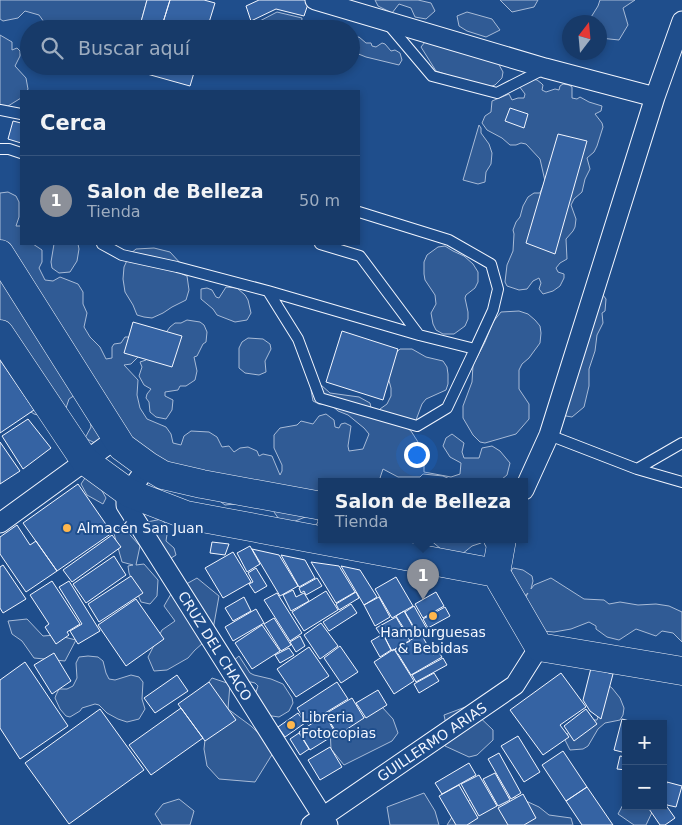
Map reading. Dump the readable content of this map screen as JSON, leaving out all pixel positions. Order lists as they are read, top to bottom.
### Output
{
  "streets": {
    "street": ["CRUZ DEL CHACO", "GUILLERMO ARIAS"]
  },
  "crossings": [
    ["CRUZ DEL CHACO", "GUILLERMO ARIAS"]
  ],
  "places": ["Almacén San Juan", "Hamburguesas & Bebidas", "Libreria Fotocopias"],
  "north": "top",
  "page": {
    "search": "Buscar aquí",
    "heading": "Cerca",
    "list": [
      {
        "mark": "1",
        "name": "Salon de Belleza",
        "note": "Tienda",
        "value": "50 m"
      }
    ],
    "popup": ["Salon de Belleza", "Tienda"],
    "pins": "1",
    "map_buttons": ["+", "−"]
  }
}
